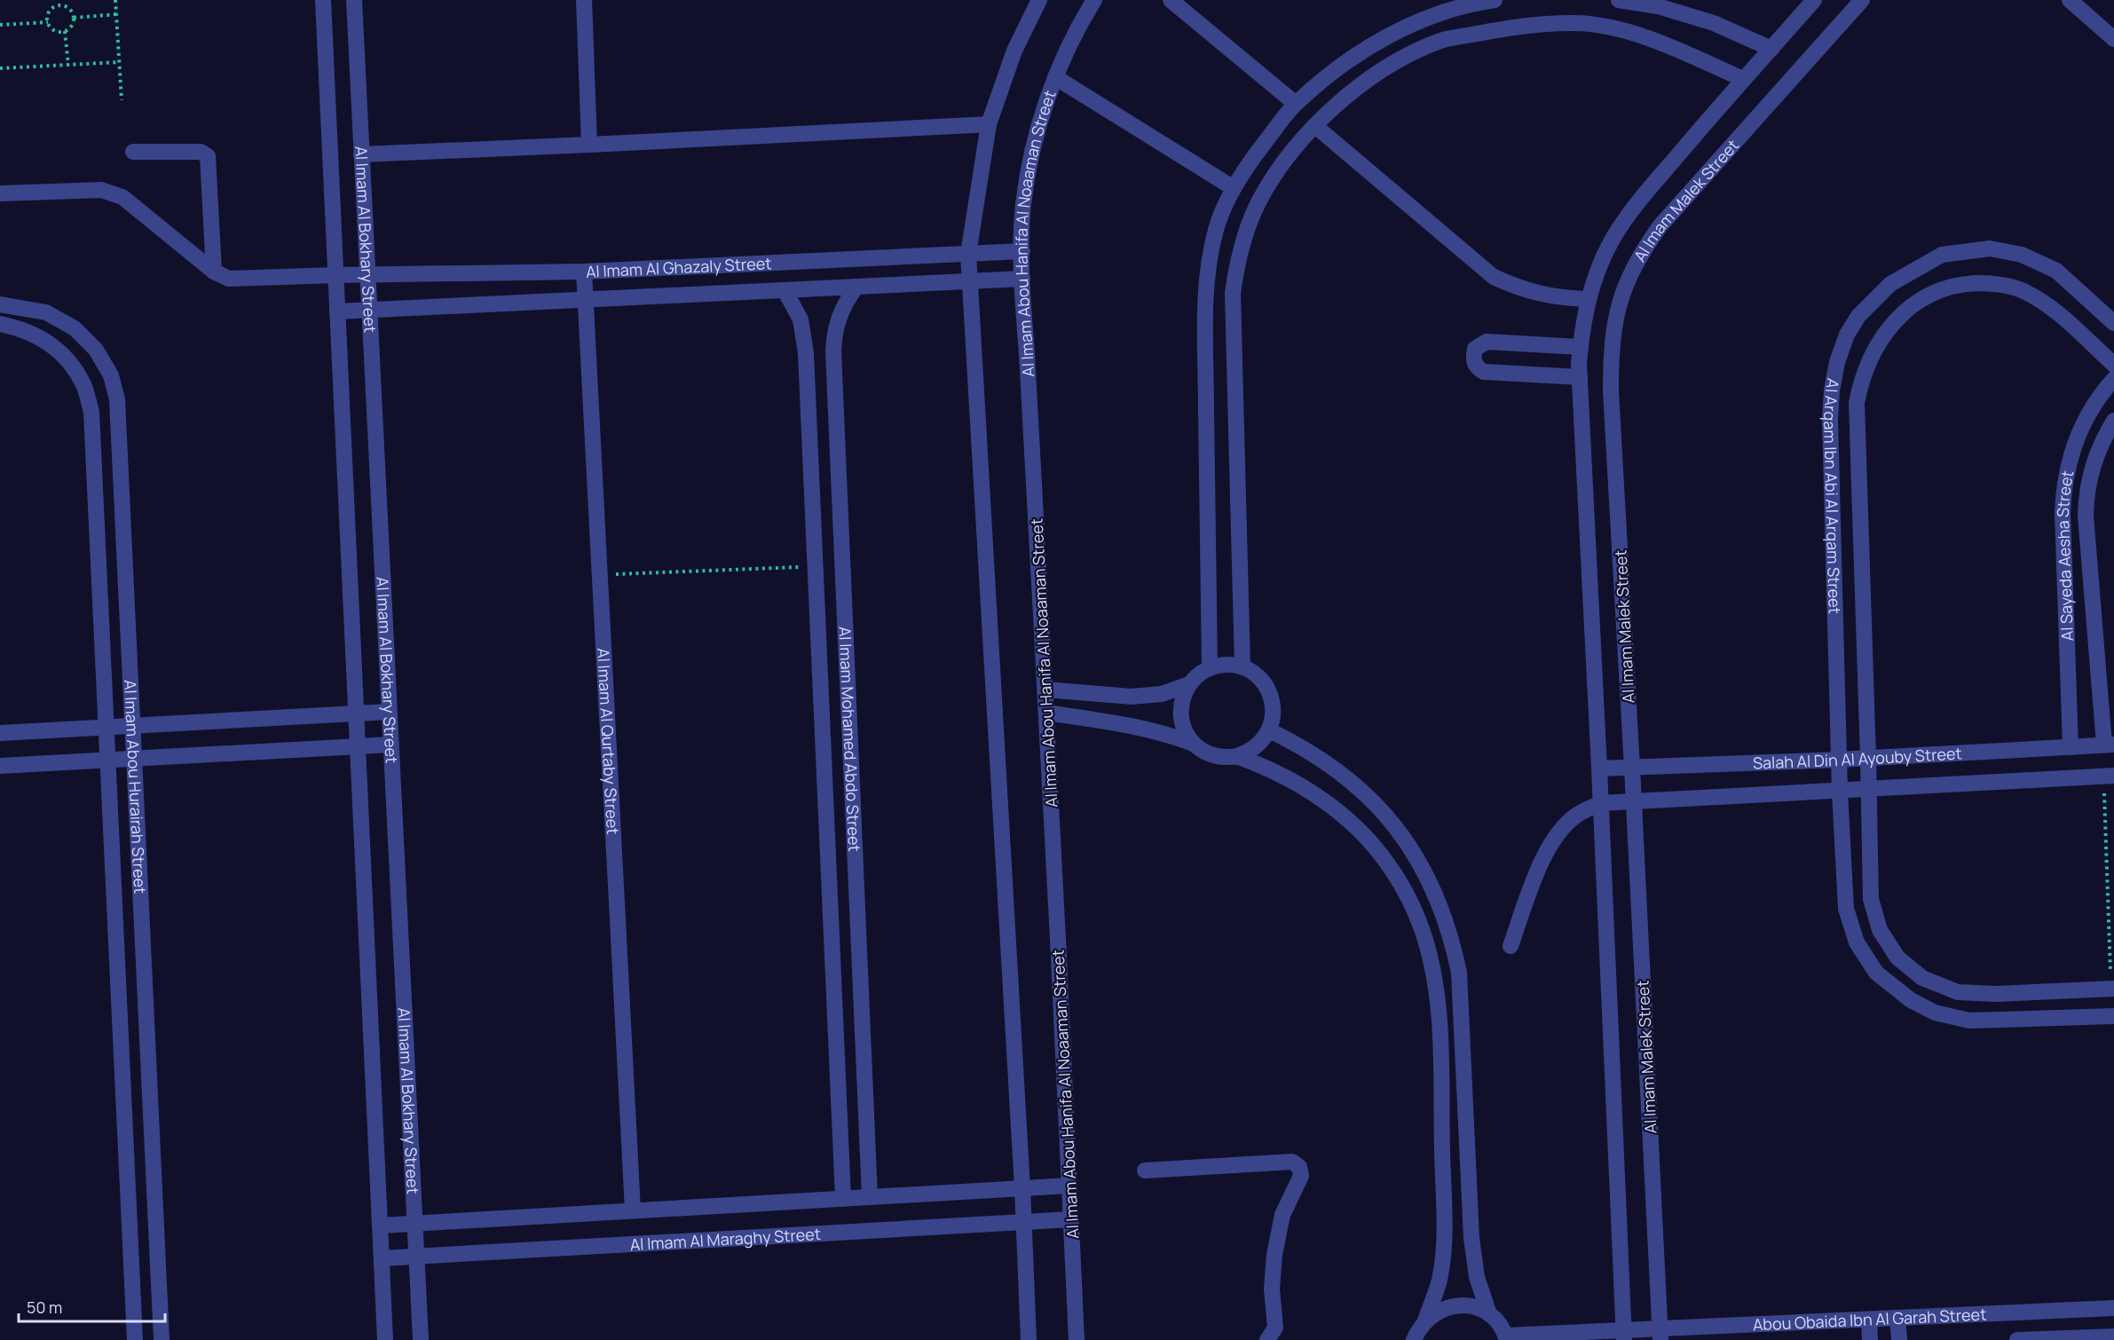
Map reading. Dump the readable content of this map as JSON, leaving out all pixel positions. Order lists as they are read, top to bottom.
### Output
{
  "streets": {
    "street": [
      "Al Imam Malek Street",
      "Al Imam Abou Hanifa Al Noaaman Street",
      "Al Imam Al Bokhary Street",
      "Al Imam Al Ghazaly Street",
      "Al Arqam Ibn Abi Al Arqam Street",
      "Al Sayeda Aesha Street",
      "Al Imam Mohamed Abdo Street",
      "Al Imam Al Qurtaby Street",
      "Salah Al Din Al Ayouby Street",
      "Al Imam Abou Hurairah Street",
      "Al Imam Al Maraghy Street",
      "Abou Obaida Ibn Al Garah Street"
    ]
  },
  "crossings": [
    ["Al Imam Malek Street", "Salah Al Din Al Ayouby Street"],
    ["Al Imam Malek Street", "Abou Obaida Ibn Al Garah Street"],
    ["Al Imam Abou Hanifa Al Noaaman Street", "Al Imam Al Ghazaly Street"],
    ["Al Imam Abou Hanifa Al Noaaman Street", "Al Imam Al Maraghy Street"],
    ["Al Imam Al Bokhary Street", "Al Imam Al Ghazaly Street"],
    ["Al Imam Al Bokhary Street", "Al Imam Al Maraghy Street"],
    ["Al Imam Al Ghazaly Street", "Al Imam Mohamed Abdo Street"],
    ["Al Imam Al Ghazaly Street", "Al Imam Al Qurtaby Street"],
    ["Al Arqam Ibn Abi Al Arqam Street", "Salah Al Din Al Ayouby Street"],
    ["Al Sayeda Aesha Street", "Salah Al Din Al Ayouby Street"],
    ["Al Imam Mohamed Abdo Street", "Al Imam Al Maraghy Street"],
    ["Al Imam Al Qurtaby Street", "Al Imam Al Maraghy Street"]
  ],
  "scale_bar": "50 m"
}
